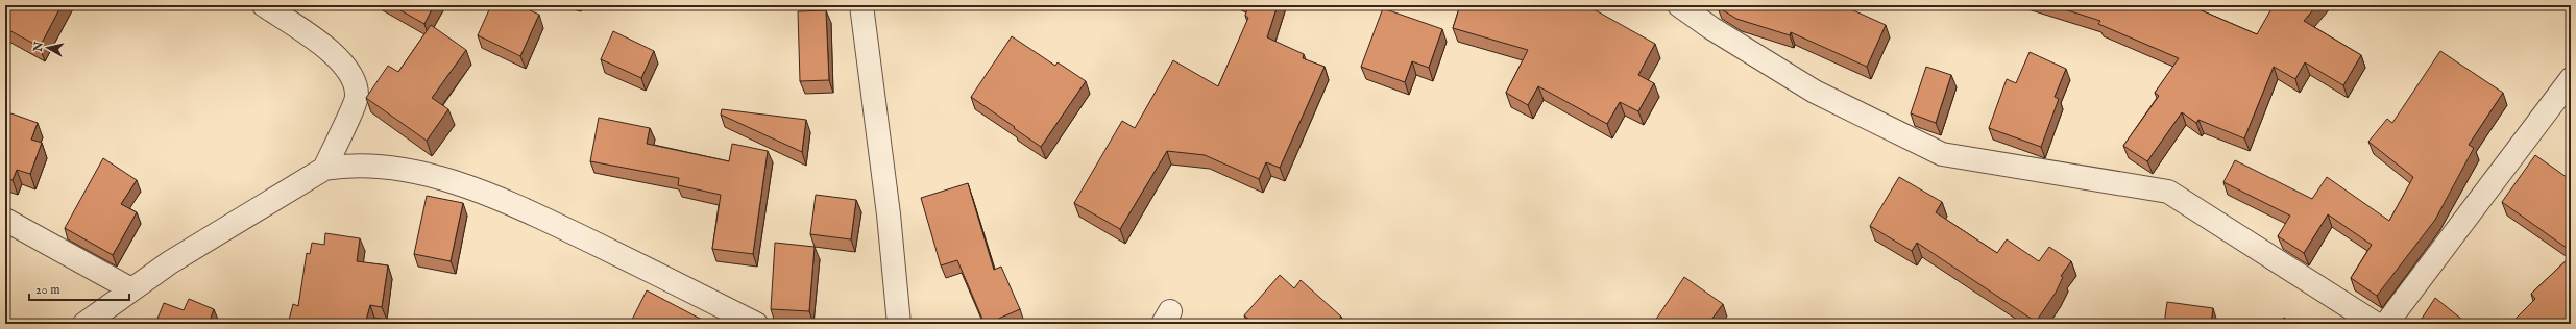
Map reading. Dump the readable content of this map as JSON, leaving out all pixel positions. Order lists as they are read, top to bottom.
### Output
{
  "scale_bar": "20 m",
  "north": "left"
}
